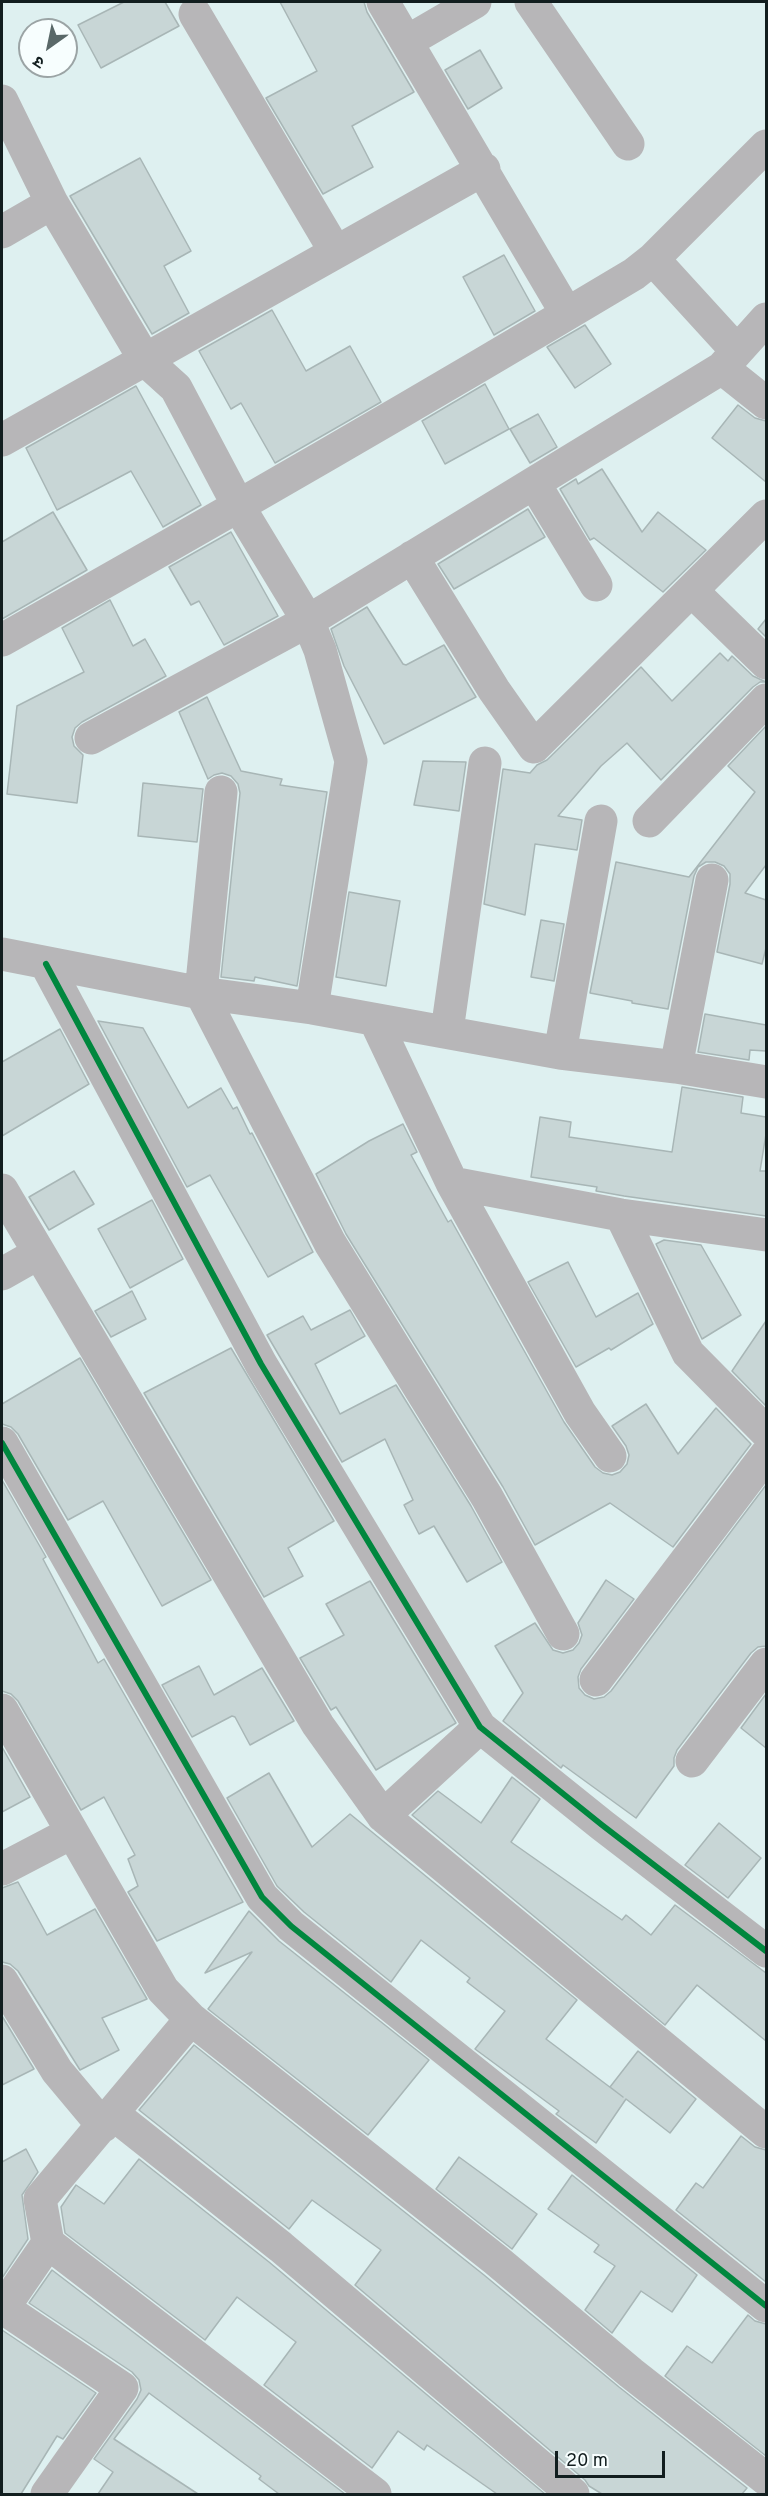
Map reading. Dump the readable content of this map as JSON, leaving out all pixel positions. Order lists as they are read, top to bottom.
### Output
{
  "scale_bar": "20 m",
  "north": "bottom left"
}
